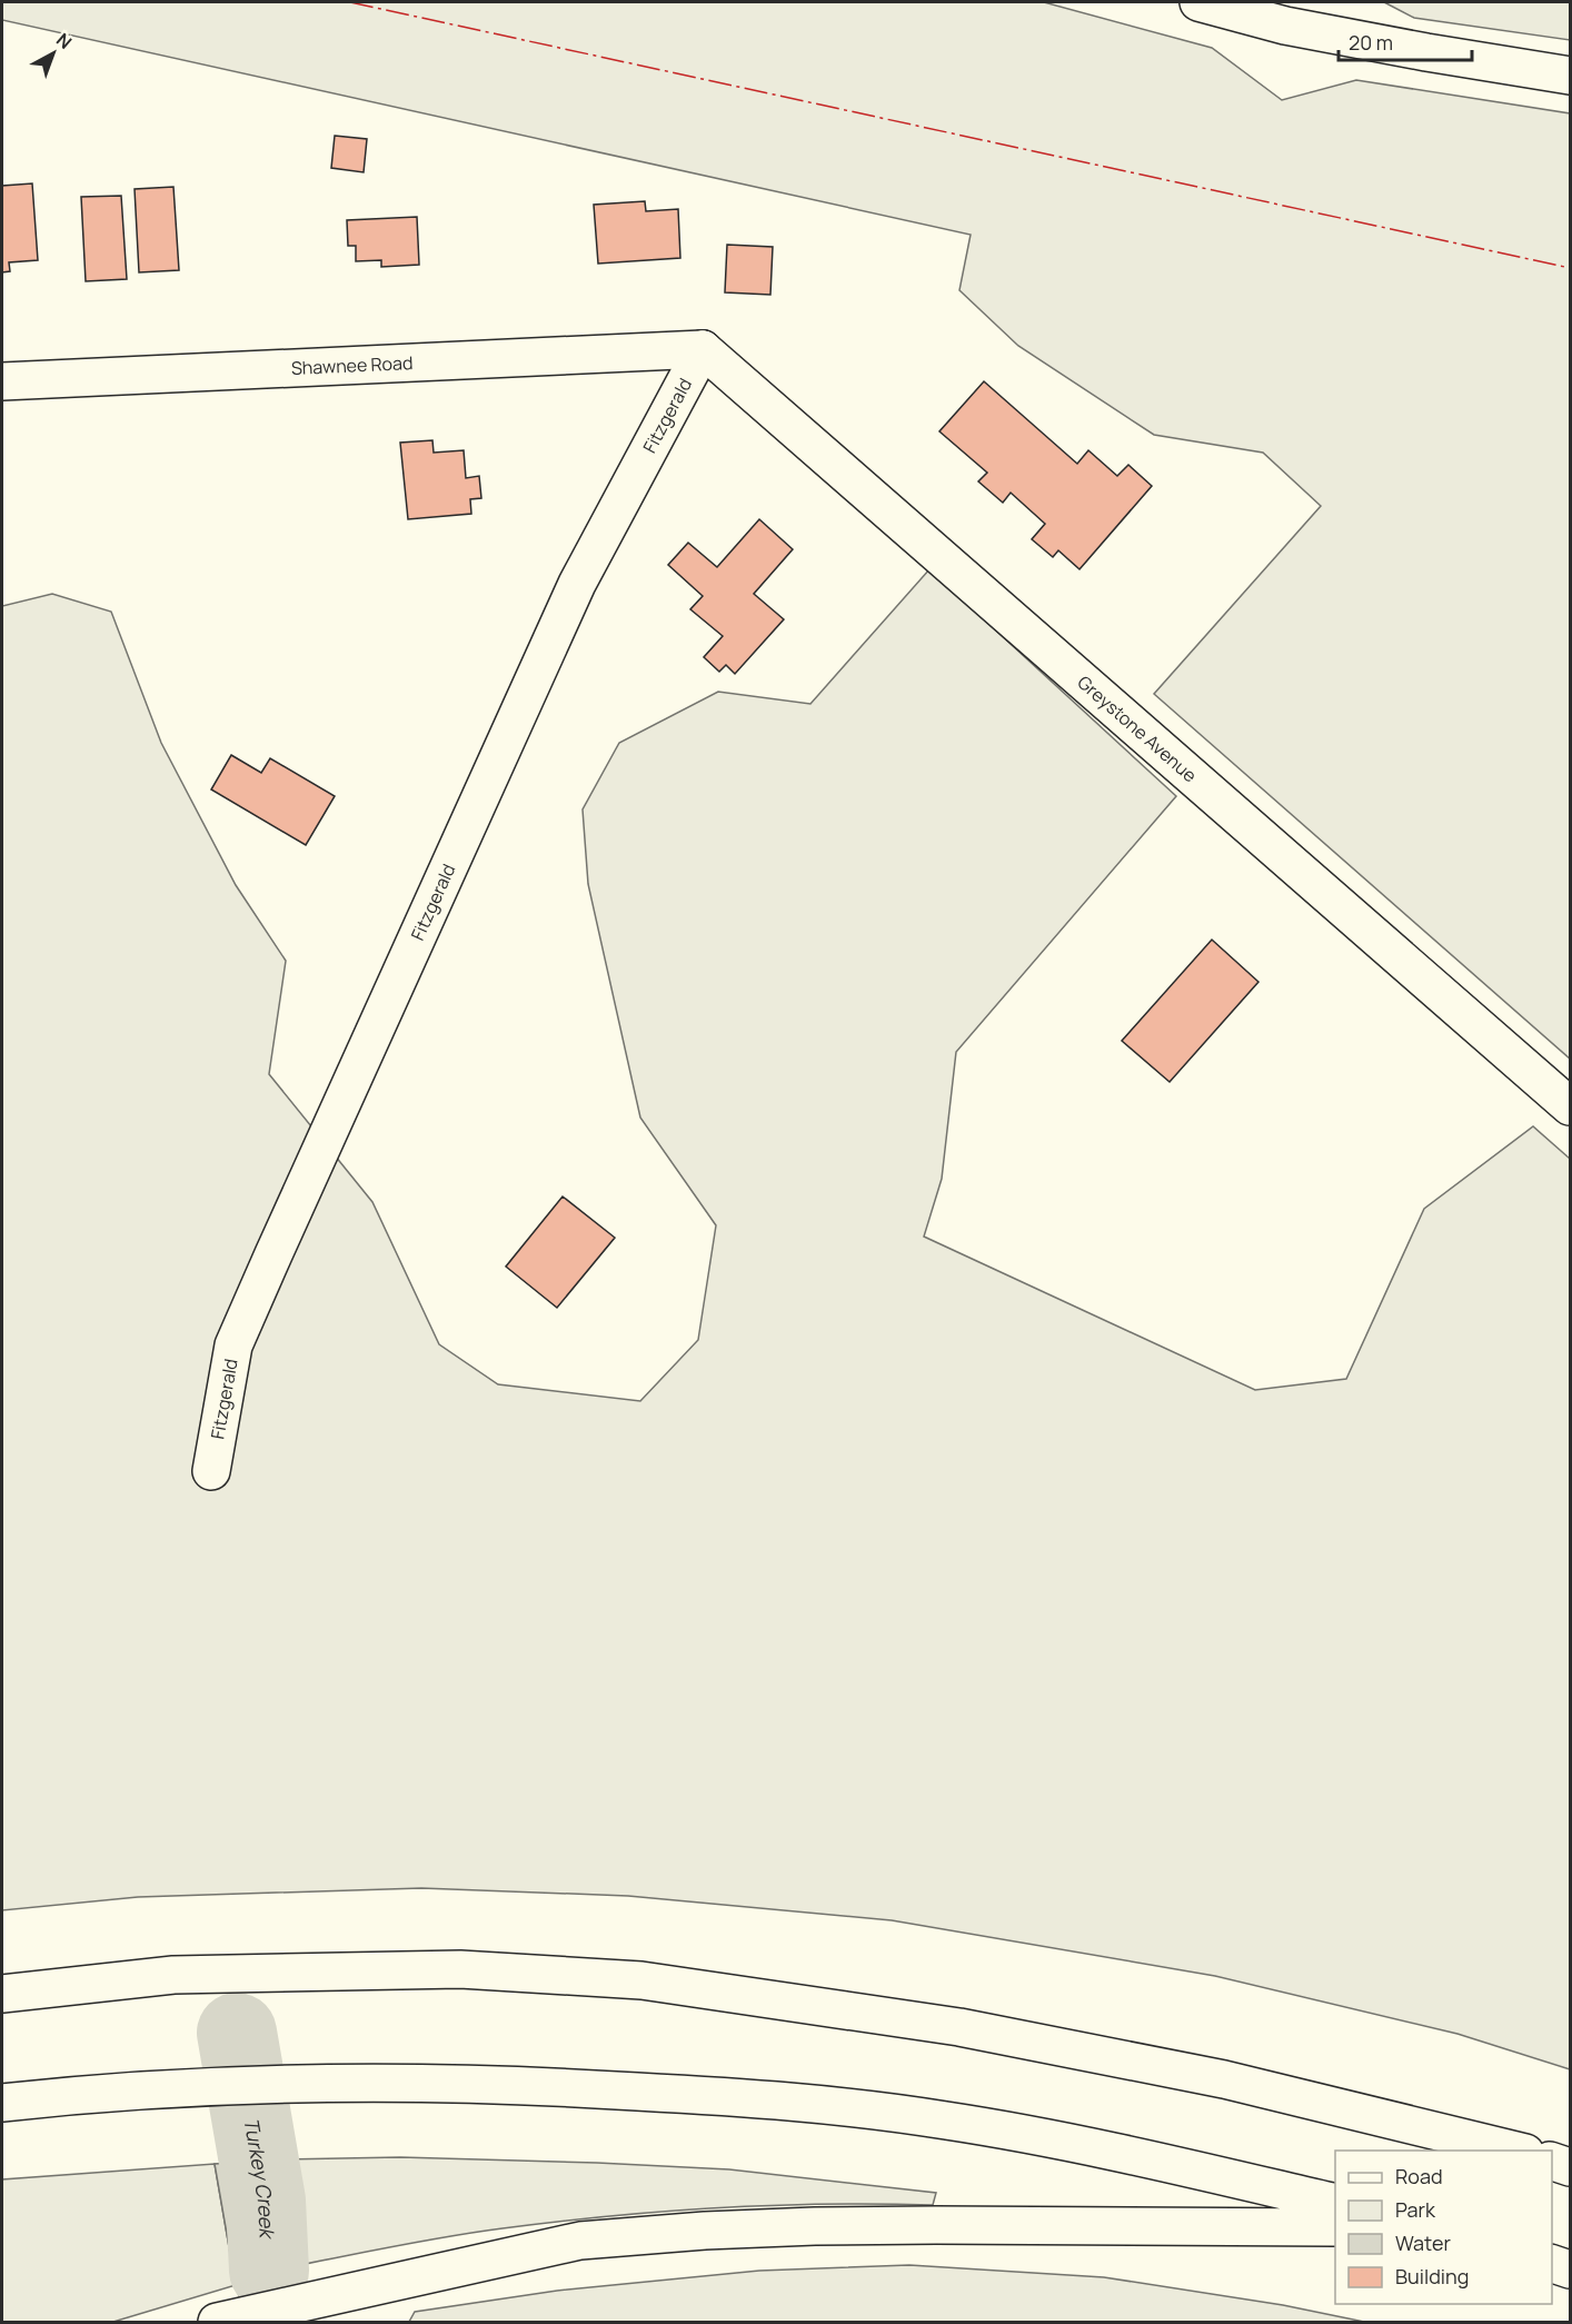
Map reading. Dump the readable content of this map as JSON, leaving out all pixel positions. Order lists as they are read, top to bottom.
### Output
{
  "streets": {
    "main road": ["Shawnee Road", "Fitzgerald", "Greystone Avenue"]
  },
  "crossings": [
    ["Shawnee Road", "Fitzgerald"],
    ["Shawnee Road", "Greystone Avenue"],
    ["Fitzgerald", "Greystone Avenue"]
  ],
  "water": ["Turkey Creek"],
  "legend": [
    "Road",
    "Park",
    "Water",
    "Building"
  ],
  "scale_bar": "20 m",
  "north": "top right"
}
